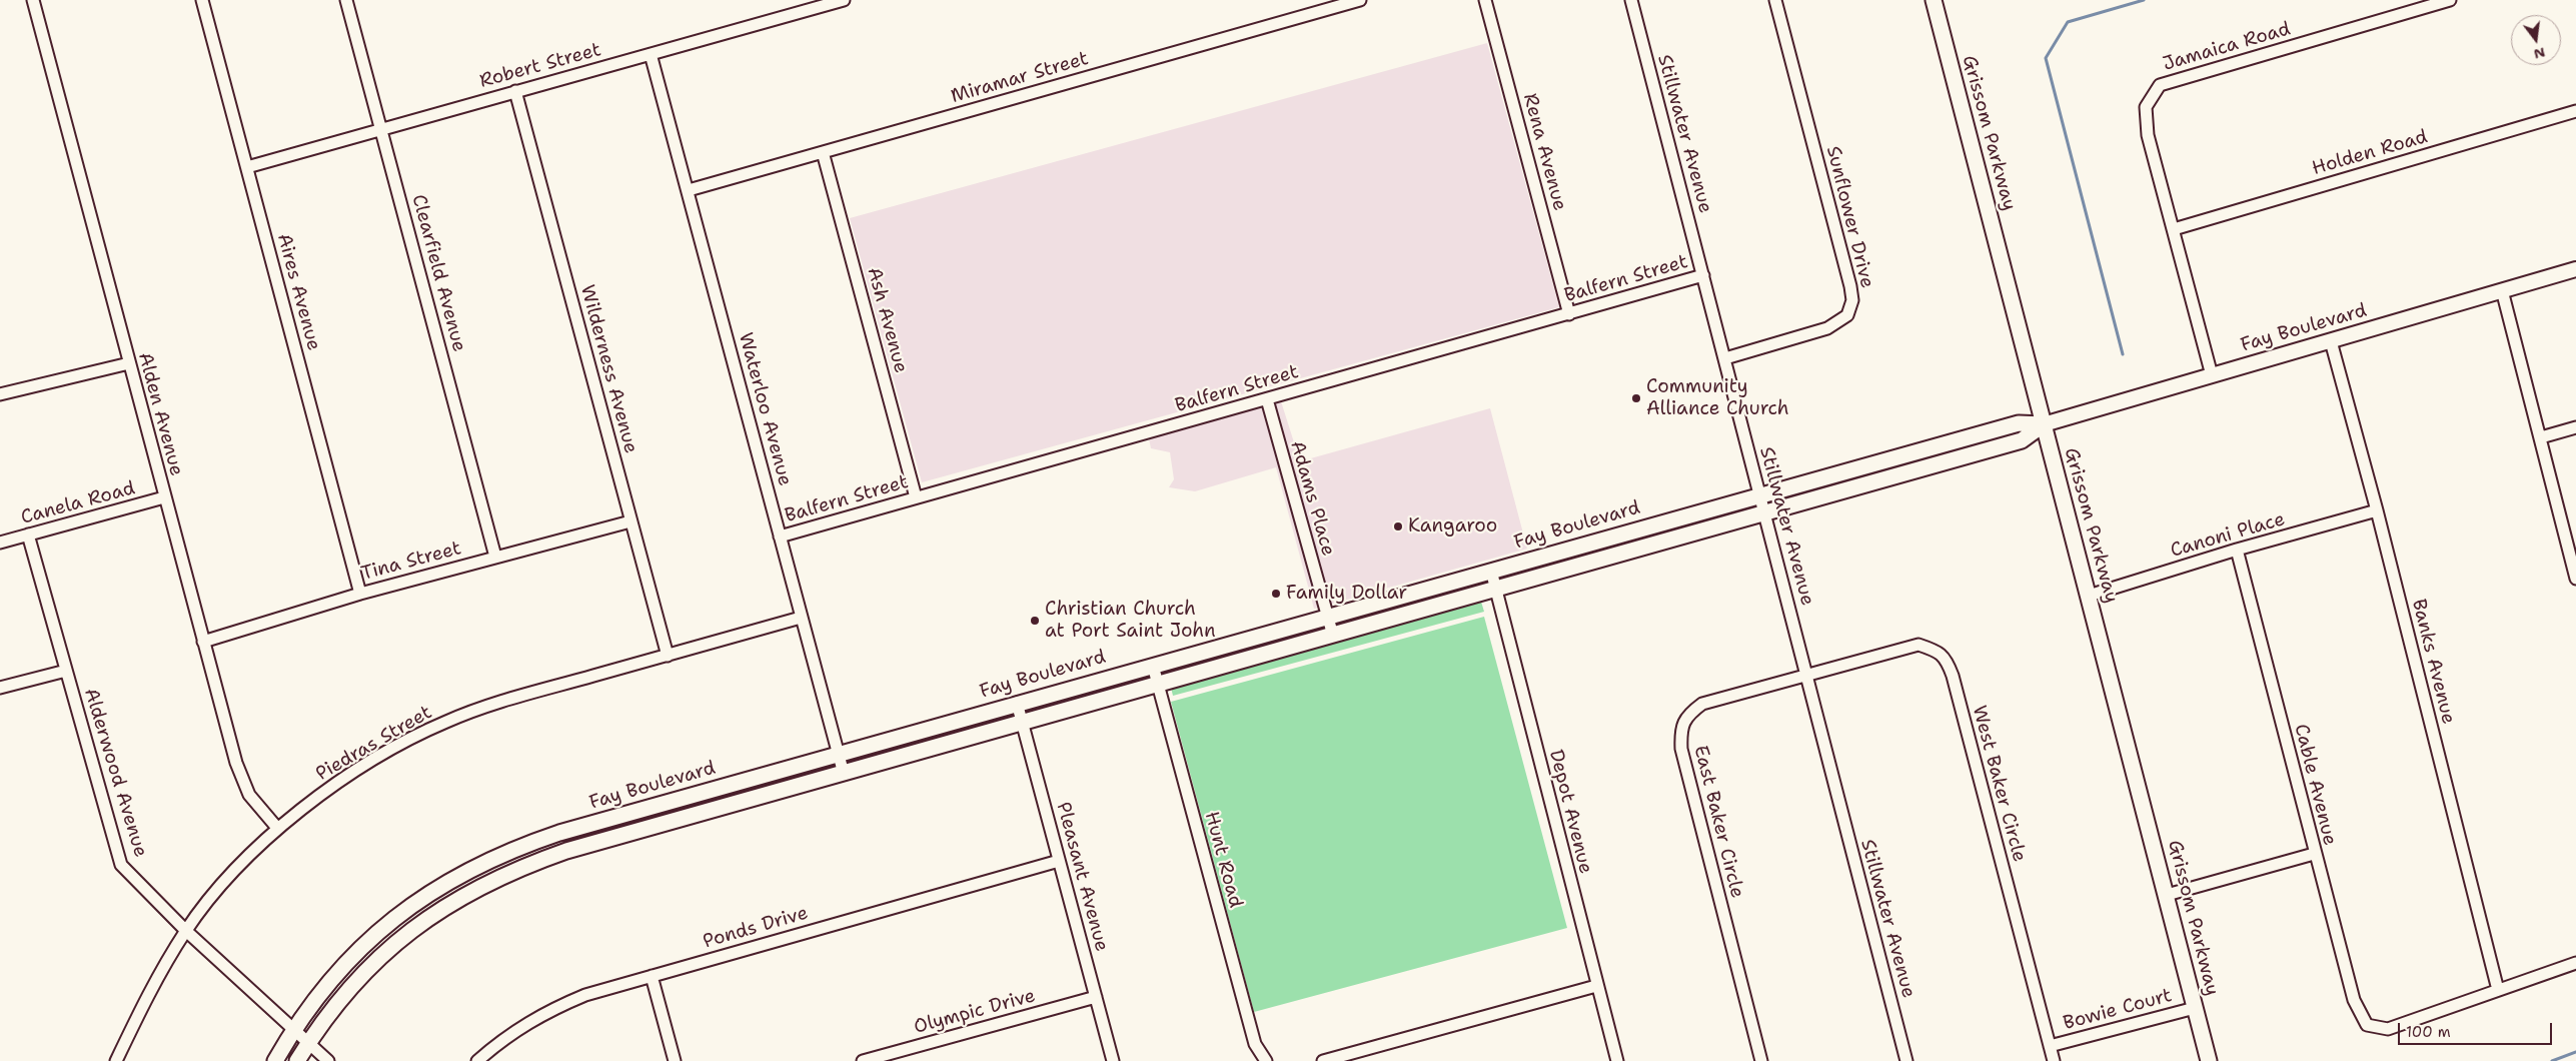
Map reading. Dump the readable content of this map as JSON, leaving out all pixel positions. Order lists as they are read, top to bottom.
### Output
{
  "streets": {
    "main road": ["Grissom Parkway", "Fay Boulevard"],
    "street": [
      "Jamaica Road",
      "Robert Street",
      "Miramar Street",
      "Stillwater Avenue",
      "Rena Avenue",
      "Holden Road",
      "Sunflower Drive",
      "Clearfield Avenue",
      "Balfern Street",
      "Aires Avenue",
      "Ash Avenue",
      "Wilderness Avenue",
      "Waterloo Avenue",
      "Alden Avenue",
      "Adams Place",
      "Canela Road",
      "Canoni Place",
      "Tina Street",
      "Banks Avenue",
      "Piedras Street",
      "Alderwood Avenue",
      "West Baker Circle",
      "Cable Avenue",
      "Depot Avenue",
      "East Baker Circle",
      "Hunt Road",
      "Pleasant Avenue",
      "Ponds Drive",
      "Bowie Court",
      "Olympic Drive"
    ]
  },
  "crossings": [
    ["Jamaica Road", "Holden Road"],
    ["Jamaica Road", "Fay Boulevard"],
    ["Robert Street", "Clearfield Avenue"],
    ["Robert Street", "Aires Avenue"],
    ["Robert Street", "Wilderness Avenue"],
    ["Robert Street", "Waterloo Avenue"],
    ["Miramar Street", "Ash Avenue"],
    ["Miramar Street", "Waterloo Avenue"],
    ["Grissom Parkway", "Fay Boulevard"],
    ["Grissom Parkway", "Canoni Place"],
    ["Grissom Parkway", "Bowie Court"],
    ["Stillwater Avenue", "Sunflower Drive"],
    ["Stillwater Avenue", "Balfern Street"],
    ["Stillwater Avenue", "Fay Boulevard"],
    ["Stillwater Avenue", "West Baker Circle"],
    ["Stillwater Avenue", "East Baker Circle"],
    ["Rena Avenue", "Balfern Street"],
    ["Clearfield Avenue", "Tina Street"],
    ["Balfern Street", "Ash Avenue"],
    ["Balfern Street", "Waterloo Avenue"],
    ["Balfern Street", "Adams Place"],
    ["Aires Avenue", "Tina Street"],
    ["Fay Boulevard", "Waterloo Avenue"],
    ["Fay Boulevard", "Adams Place"],
    ["Fay Boulevard", "Banks Avenue"],
    ["Fay Boulevard", "Alderwood Avenue"],
    ["Fay Boulevard", "Depot Avenue"],
    ["Fay Boulevard", "Hunt Road"],
    ["Fay Boulevard", "Pleasant Avenue"],
    ["Wilderness Avenue", "Tina Street"],
    ["Wilderness Avenue", "Piedras Street"],
    ["Waterloo Avenue", "Piedras Street"],
    ["Alden Avenue", "Canela Road"],
    ["Alden Avenue", "Tina Street"],
    ["Alden Avenue", "Piedras Street"],
    ["Canela Road", "Alderwood Avenue"],
    ["Canoni Place", "Banks Avenue"],
    ["Canoni Place", "Cable Avenue"],
    ["Banks Avenue", "Cable Avenue"],
    ["Piedras Street", "Alderwood Avenue"],
    ["West Baker Circle", "East Baker Circle"],
    ["West Baker Circle", "Bowie Court"],
    ["Pleasant Avenue", "Ponds Drive"],
    ["Pleasant Avenue", "Olympic Drive"]
  ],
  "places": [
    "Community Alliance Church",
    "Kangaroo",
    "Family Dollar",
    "Christian Church at Port Saint John"
  ],
  "scale_bar": "100 m",
  "north": "bottom"
}
